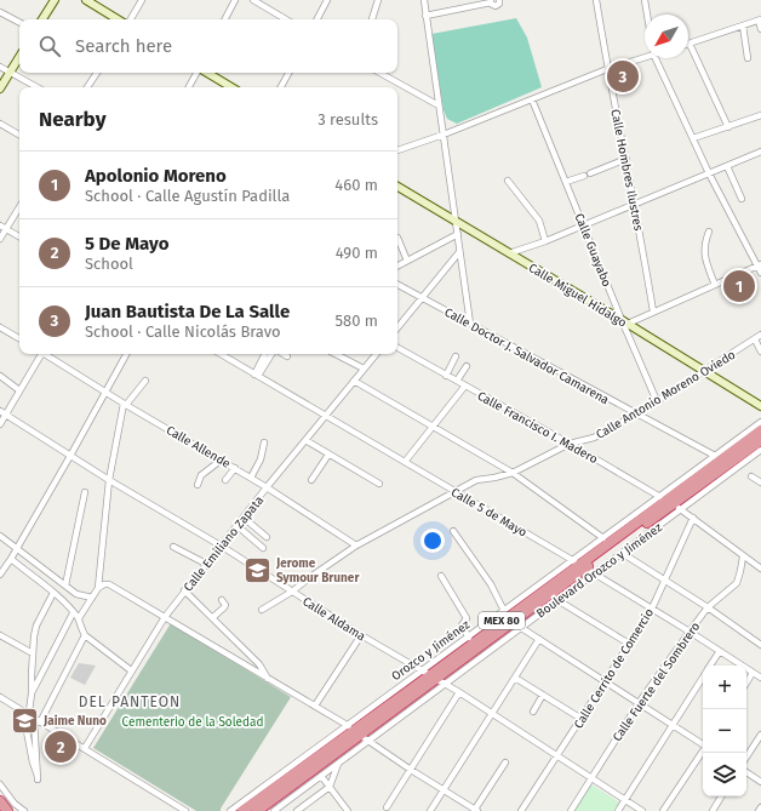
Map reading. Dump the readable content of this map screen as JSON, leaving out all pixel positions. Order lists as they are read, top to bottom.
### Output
{
  "streets": {
    "highway": ["MEX 80", "Orozco y Jiménez"],
    "street": [
      "Calle Hombres Ilustres",
      "Calle Guayabo",
      "Calle Miguel Hidalgo",
      "Calle Doctor J. Salvador Camarena",
      "Calle Antonio Moreno Oviedo",
      "Calle Francisco I. Madero",
      "Calle Allende",
      "Calle 5 de Mayo",
      "Calle Emiliano Zapata",
      "Boulevard Orozco y Jiménez",
      "Calle Aldama",
      "Calle Cerrito de Comercio",
      "Calle Fuerte del Sombrero"
    ]
  },
  "crossings": [
    ["Calle Guayabo", "Calle Miguel Hidalgo"],
    ["Calle Guayabo", "Calle Antonio Moreno Oviedo"],
    ["Calle Miguel Hidalgo", "Calle Antonio Moreno Oviedo"],
    ["Calle Doctor J. Salvador Camarena", "Calle Antonio Moreno Oviedo"],
    ["Calle Doctor J. Salvador Camarena", "Boulevard Orozco y Jiménez"],
    ["Calle Doctor J. Salvador Camarena", "Orozco y Jiménez"],
    ["Calle Antonio Moreno Oviedo", "Calle Francisco I. Madero"],
    ["Calle Antonio Moreno Oviedo", "Calle Allende"],
    ["Calle Antonio Moreno Oviedo", "Calle 5 de Mayo"],
    ["Calle Antonio Moreno Oviedo", "Calle Aldama"],
    ["Calle Francisco I. Madero", "Boulevard Orozco y Jiménez"],
    ["Calle Francisco I. Madero", "Orozco y Jiménez"],
    ["Calle Francisco I. Madero", "Calle Cerrito de Comercio"],
    ["Calle Francisco I. Madero", "Calle Fuerte del Sombrero"],
    ["Calle Allende", "Calle Emiliano Zapata"],
    ["Calle 5 de Mayo", "Calle Emiliano Zapata"],
    ["Calle 5 de Mayo", "Boulevard Orozco y Jiménez"],
    ["Calle 5 de Mayo", "Orozco y Jiménez"],
    ["Calle 5 de Mayo", "Calle Cerrito de Comercio"],
    ["Calle 5 de Mayo", "Calle Fuerte del Sombrero"],
    ["Calle Emiliano Zapata", "Calle Aldama"],
    ["Boulevard Orozco y Jiménez", "Calle Aldama"],
    ["Boulevard Orozco y Jiménez", "Orozco y Jiménez"],
    ["Calle Aldama", "Orozco y Jiménez"],
    ["Calle Aldama", "Calle Cerrito de Comercio"],
    ["Calle Aldama", "Calle Fuerte del Sombrero"]
  ],
  "districts": ["DEL PANTEON"],
  "parks": ["Cementerio de la Soledad"],
  "places": {
    "school or university": ["Jerome Symour Bruner", "Jaime Nuno"]
  },
  "north": "bottom left",
  "page": {
    "search": "Search here",
    "pins": ["3", "1", "2"],
    "heading": ["Nearby", "3 results"],
    "list": [
      {
        "mark": "1",
        "name": "Apolonio Moreno",
        "note": "School · Calle Agustín Padilla",
        "value": "460 m"
      },
      {
        "mark": "2",
        "name": "5 De Mayo",
        "note": "School",
        "value": "490 m"
      },
      {
        "mark": "3",
        "name": "Juan Bautista De La Salle",
        "note": "School · Calle Nicolás Bravo",
        "value": "580 m"
      }
    ],
    "map_buttons": ["+", "−"]
  }
}
